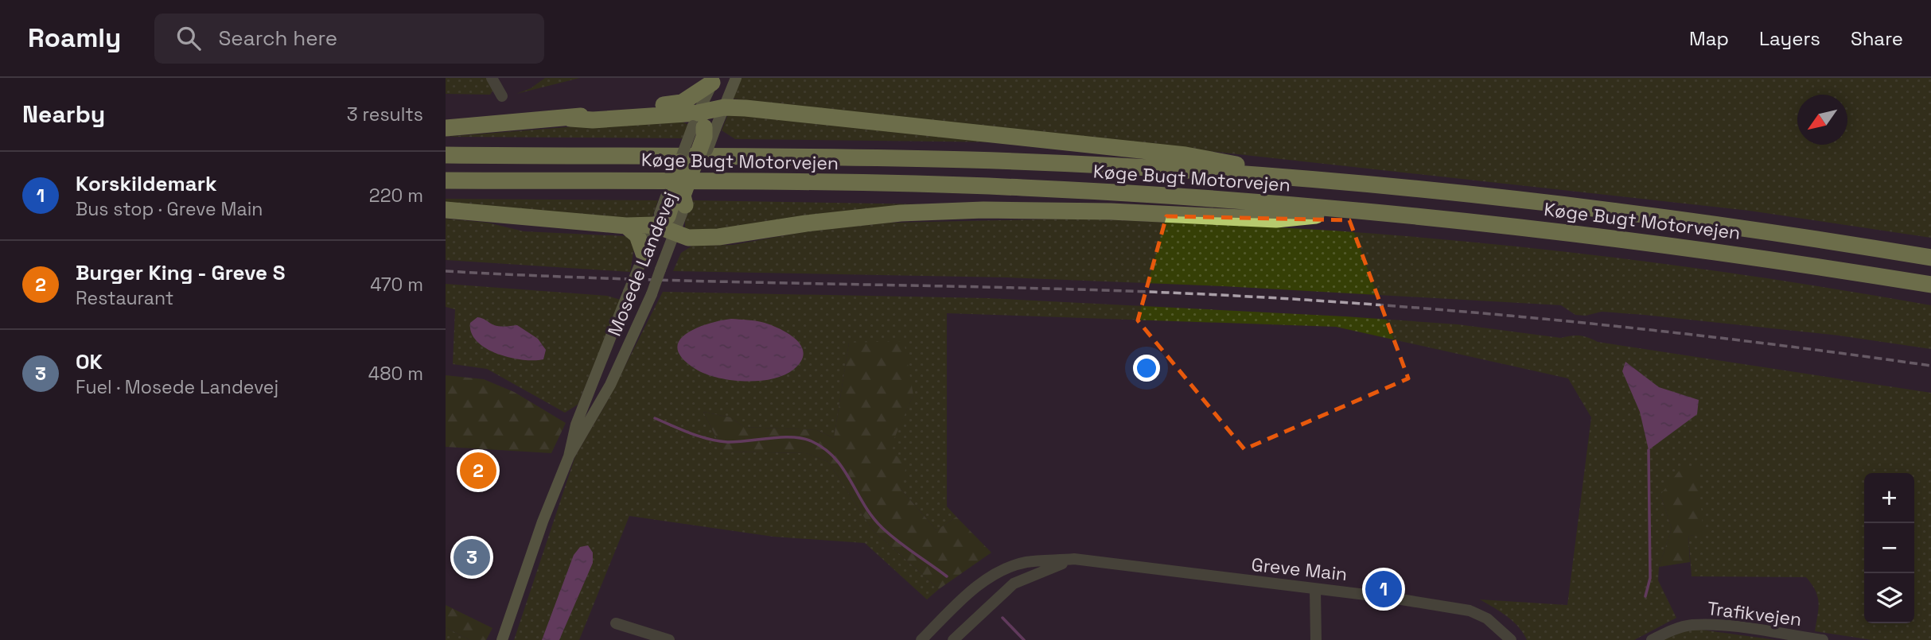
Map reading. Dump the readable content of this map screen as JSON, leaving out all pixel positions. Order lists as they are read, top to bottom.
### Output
{
  "streets": {
    "highway": ["Køge Bugt Motorvejen"],
    "main road": ["Mosede Landevej"],
    "street": ["Greve Main", "Trafikvejen"]
  },
  "north": "bottom left",
  "page": {
    "header": "Roamly",
    "search": "Search here",
    "nav": ["Map", "Layers", "Share"],
    "heading": ["Nearby", "3 results"],
    "list": [
      {
        "mark": "1",
        "name": "Korskildemark",
        "note": "Bus stop · Greve Main",
        "value": "220 m"
      },
      {
        "mark": "2",
        "name": "Burger King - Greve S",
        "note": "Restaurant",
        "value": "470 m"
      },
      {
        "mark": "3",
        "name": "OK",
        "note": "Fuel · Mosede Landevej",
        "value": "480 m"
      }
    ],
    "pins": ["2", "3", "1"],
    "map_buttons": ["+", "−"]
  }
}
